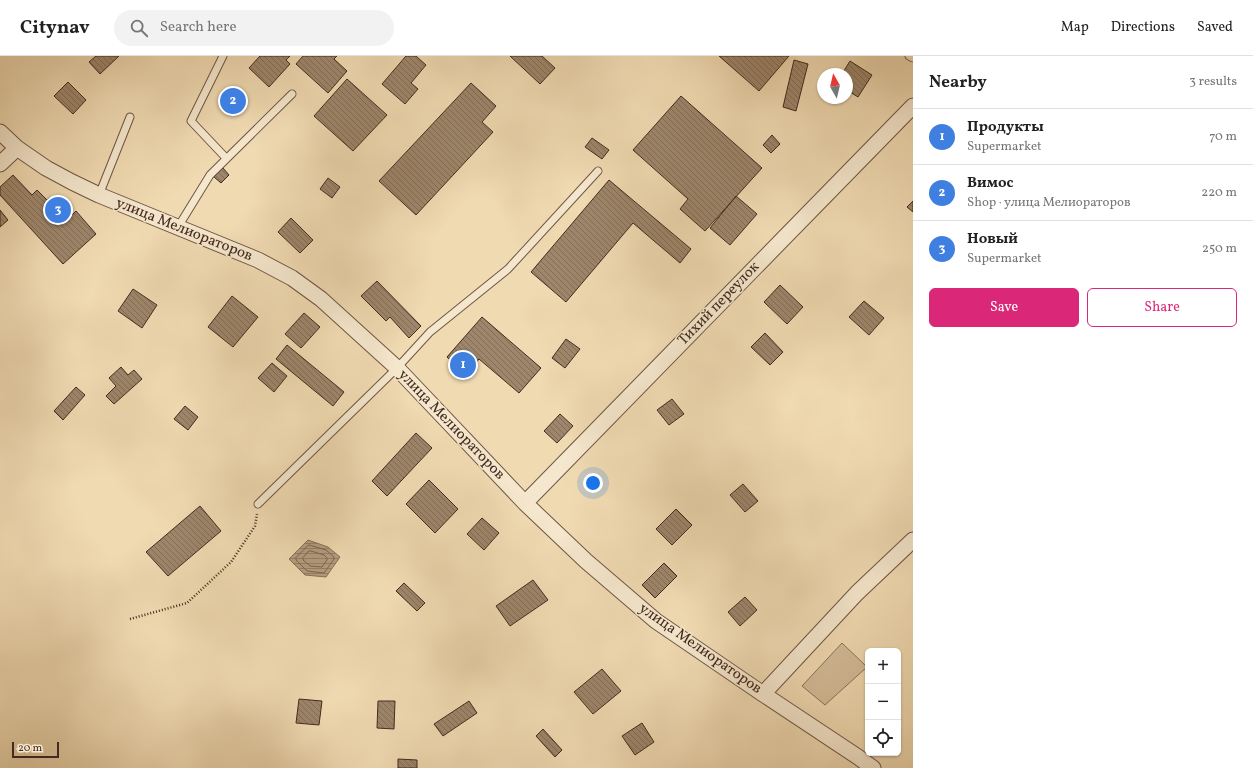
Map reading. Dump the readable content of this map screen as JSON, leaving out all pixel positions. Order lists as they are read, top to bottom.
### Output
{
  "streets": {
    "street": ["улица Мелиораторов", "Тихий переулок"]
  },
  "crossings": [
    ["улица Мелиораторов", "Тихий переулок"]
  ],
  "scale_bar": "20 m",
  "north": "top",
  "page": {
    "header": "Citynav",
    "search": "Search here",
    "nav": ["Map", "Directions", "Saved"],
    "heading": ["Nearby", "3 results"],
    "pins": ["2", "3", "1"],
    "list": [
      {
        "mark": "1",
        "name": "Продукты",
        "note": "Supermarket",
        "value": "70 m"
      },
      {
        "mark": "2",
        "name": "Вимос",
        "note": "Shop · улица Мелиораторов",
        "value": "220 m"
      },
      {
        "mark": "3",
        "name": "Новый",
        "note": "Supermarket",
        "value": "250 m"
      }
    ],
    "buttons": ["Save", "Share"],
    "map_buttons": ["+", "−"],
    "scale": "20 m"
  }
}
